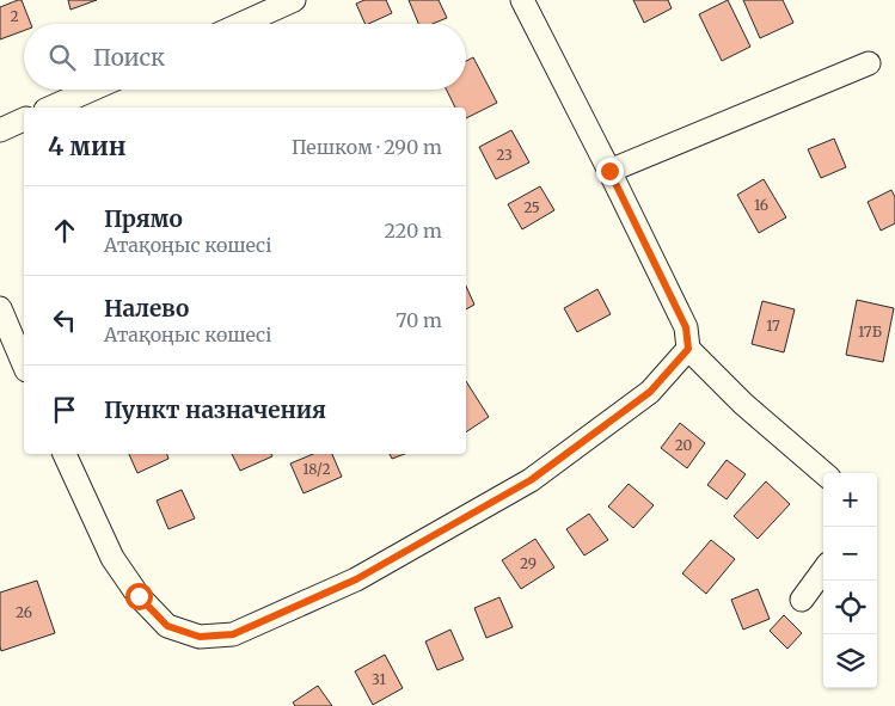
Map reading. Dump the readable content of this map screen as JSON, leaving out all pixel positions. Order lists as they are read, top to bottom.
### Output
{
  "house_numbers": [
    "2",
    "23",
    "16",
    "25",
    "17",
    "17Б",
    "20",
    "18/2",
    "29",
    "26",
    "31"
  ],
  "page": {
    "search": "Поиск",
    "heading": ["4 мин", "Пешком · 290 m"],
    "list": [
      ["Прямо", "Атақоңыс көшесі", "220 m"],
      ["Налево", "Атақоңыс көшесі", "70 m"],
      "Пункт назначения"
    ],
    "map_buttons": ["+", "−"]
  }
}
